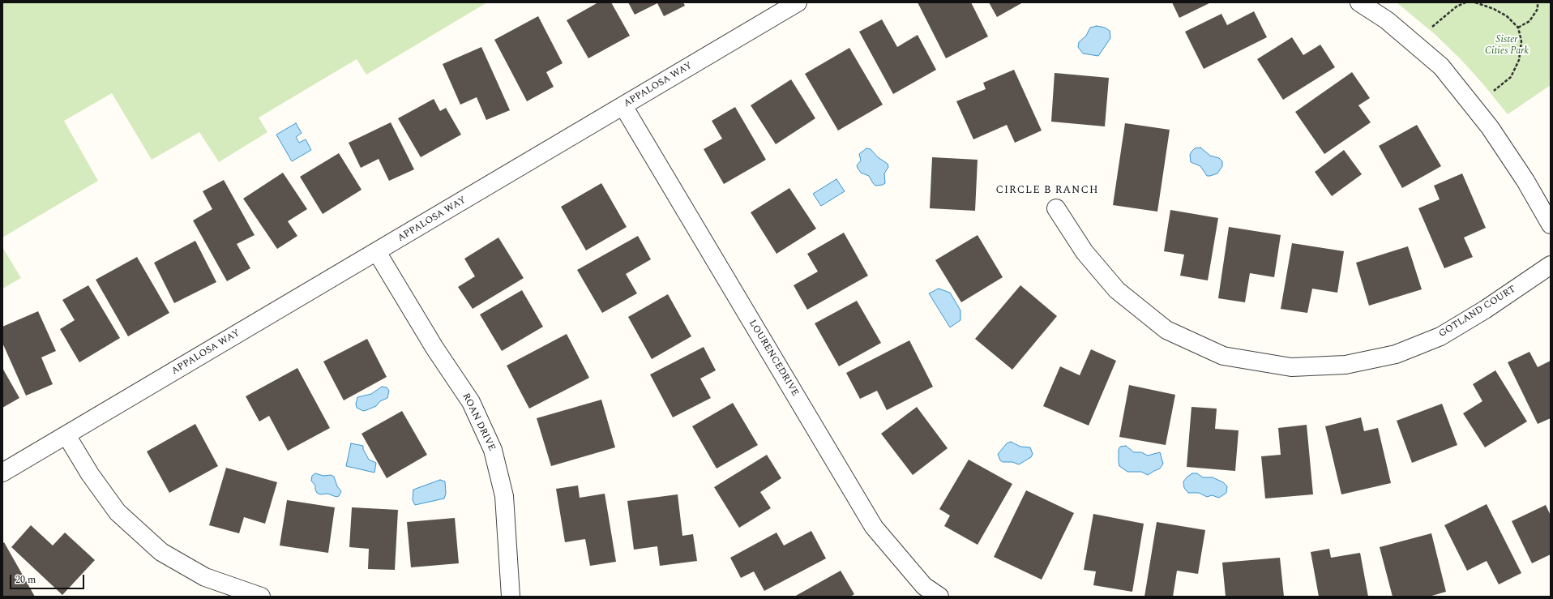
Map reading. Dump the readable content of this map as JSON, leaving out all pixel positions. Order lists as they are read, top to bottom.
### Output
{
  "streets": {
    "street": [
      "APPALOSA WAY",
      "GOTLAND COURT",
      "LOURENCEDRIVE",
      "ROAN DRIVE"
    ]
  },
  "crossings": [
    ["APPALOSA WAY", "LOURENCEDRIVE"],
    ["APPALOSA WAY", "ROAN DRIVE"]
  ],
  "districts": ["CIRCLE B RANCH"],
  "parks": ["Sister Cities Park"],
  "scale_bar": "20 m"
}
